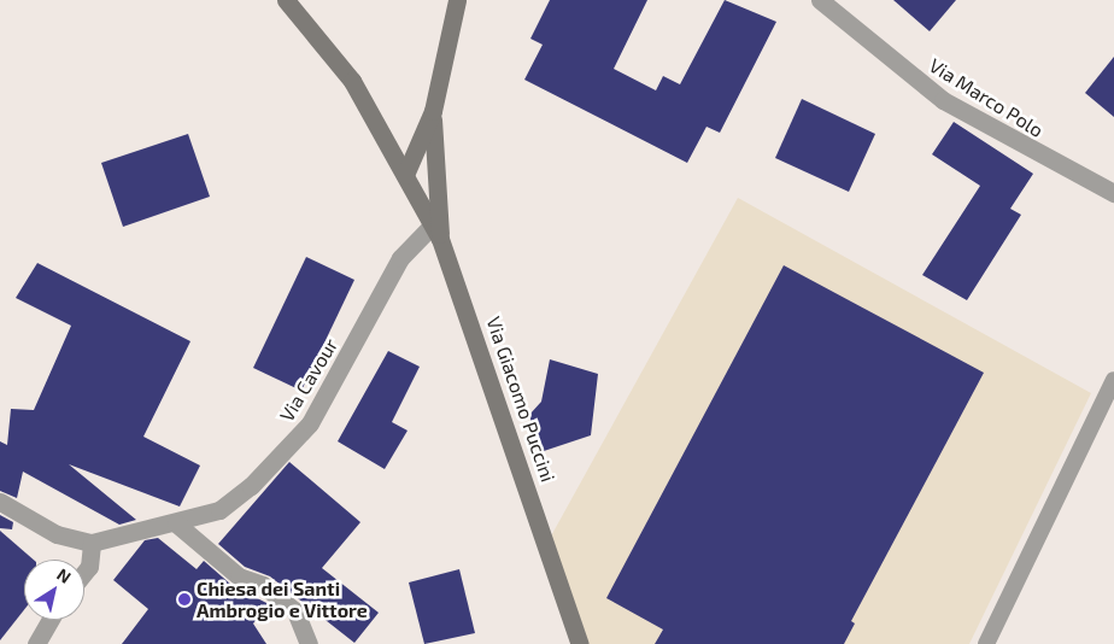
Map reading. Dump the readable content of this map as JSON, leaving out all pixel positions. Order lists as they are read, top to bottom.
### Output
{
  "streets": {
    "street": ["Via Marco Polo", "Via Cavour", "Via Giacomo Puccini"]
  },
  "crossings": [
    ["Via Cavour", "Via Giacomo Puccini"]
  ],
  "places": ["Chiesa dei Santi Ambrogio e Vittore"],
  "north": "top right"
}
